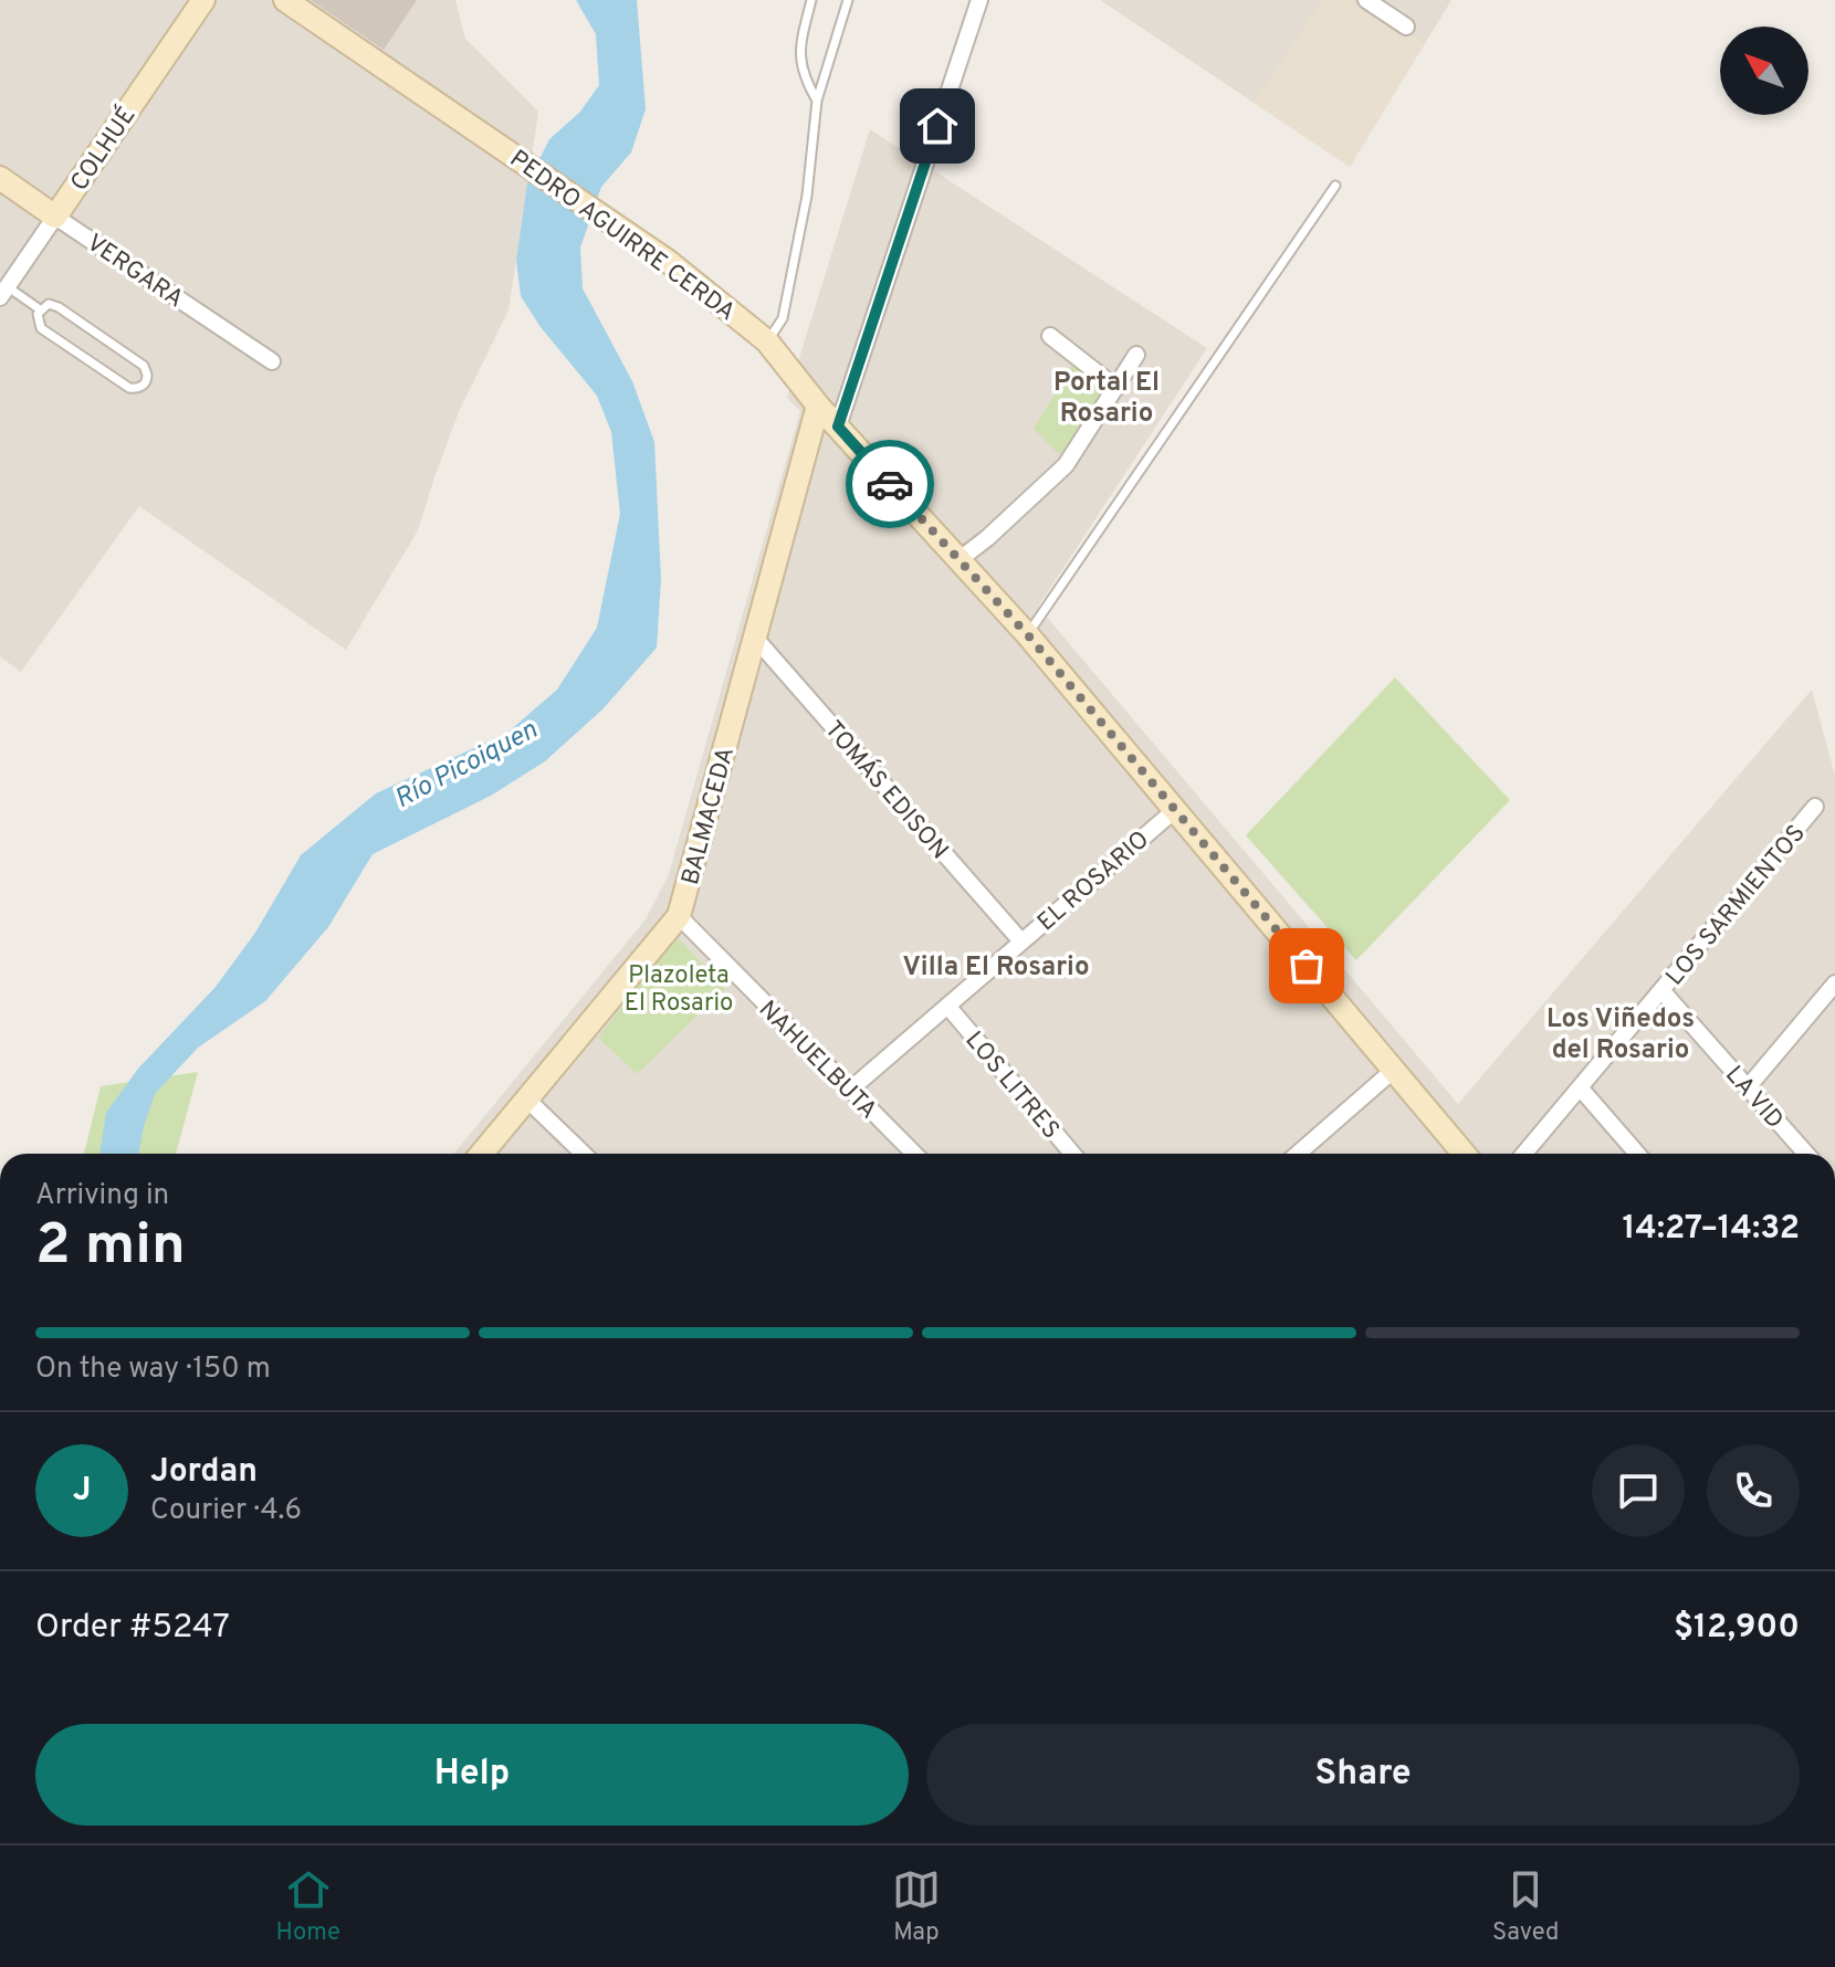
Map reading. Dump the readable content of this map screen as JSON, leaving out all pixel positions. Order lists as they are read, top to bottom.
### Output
{
  "streets": {
    "main road": [
      "COLHUÉ",
      "PEDRO AGUIRRE CERDA",
      "VERGARA",
      "BALMACEDA"
    ],
    "street": [
      "TOMÁS EDISON",
      "EL ROSARIO",
      "LOS SARMIENTOS",
      "NAHUELBUTA",
      "LOS LITRES",
      "LA VID"
    ]
  },
  "crossings": [
    ["COLHUÉ", "VERGARA"],
    ["PEDRO AGUIRRE CERDA", "BALMACEDA"],
    ["PEDRO AGUIRRE CERDA", "EL ROSARIO"],
    ["TOMÁS EDISON", "BALMACEDA"],
    ["TOMÁS EDISON", "EL ROSARIO"],
    ["BALMACEDA", "NAHUELBUTA"],
    ["EL ROSARIO", "NAHUELBUTA"],
    ["EL ROSARIO", "LOS LITRES"],
    ["LOS SARMIENTOS", "LA VID"]
  ],
  "districts": ["Portal El Rosario", "Villa El Rosario", "Los Viñedos del Rosario"],
  "water": ["Río Picoiquen"],
  "parks": ["Plazoleta El Rosario"],
  "north": "top left",
  "page": {
    "heading": ["2 min", "Arriving in", "14:27–14:32"],
    "panel": [
      "Jordan",
      "Courier · 4.6",
      "Order #5247",
      "$12,900"
    ],
    "bar": "On the way · 150 m",
    "round": "J",
    "buttons": ["Help", "Share"],
    "tabs": ["Home", "Map", "Saved"]
  }
}
